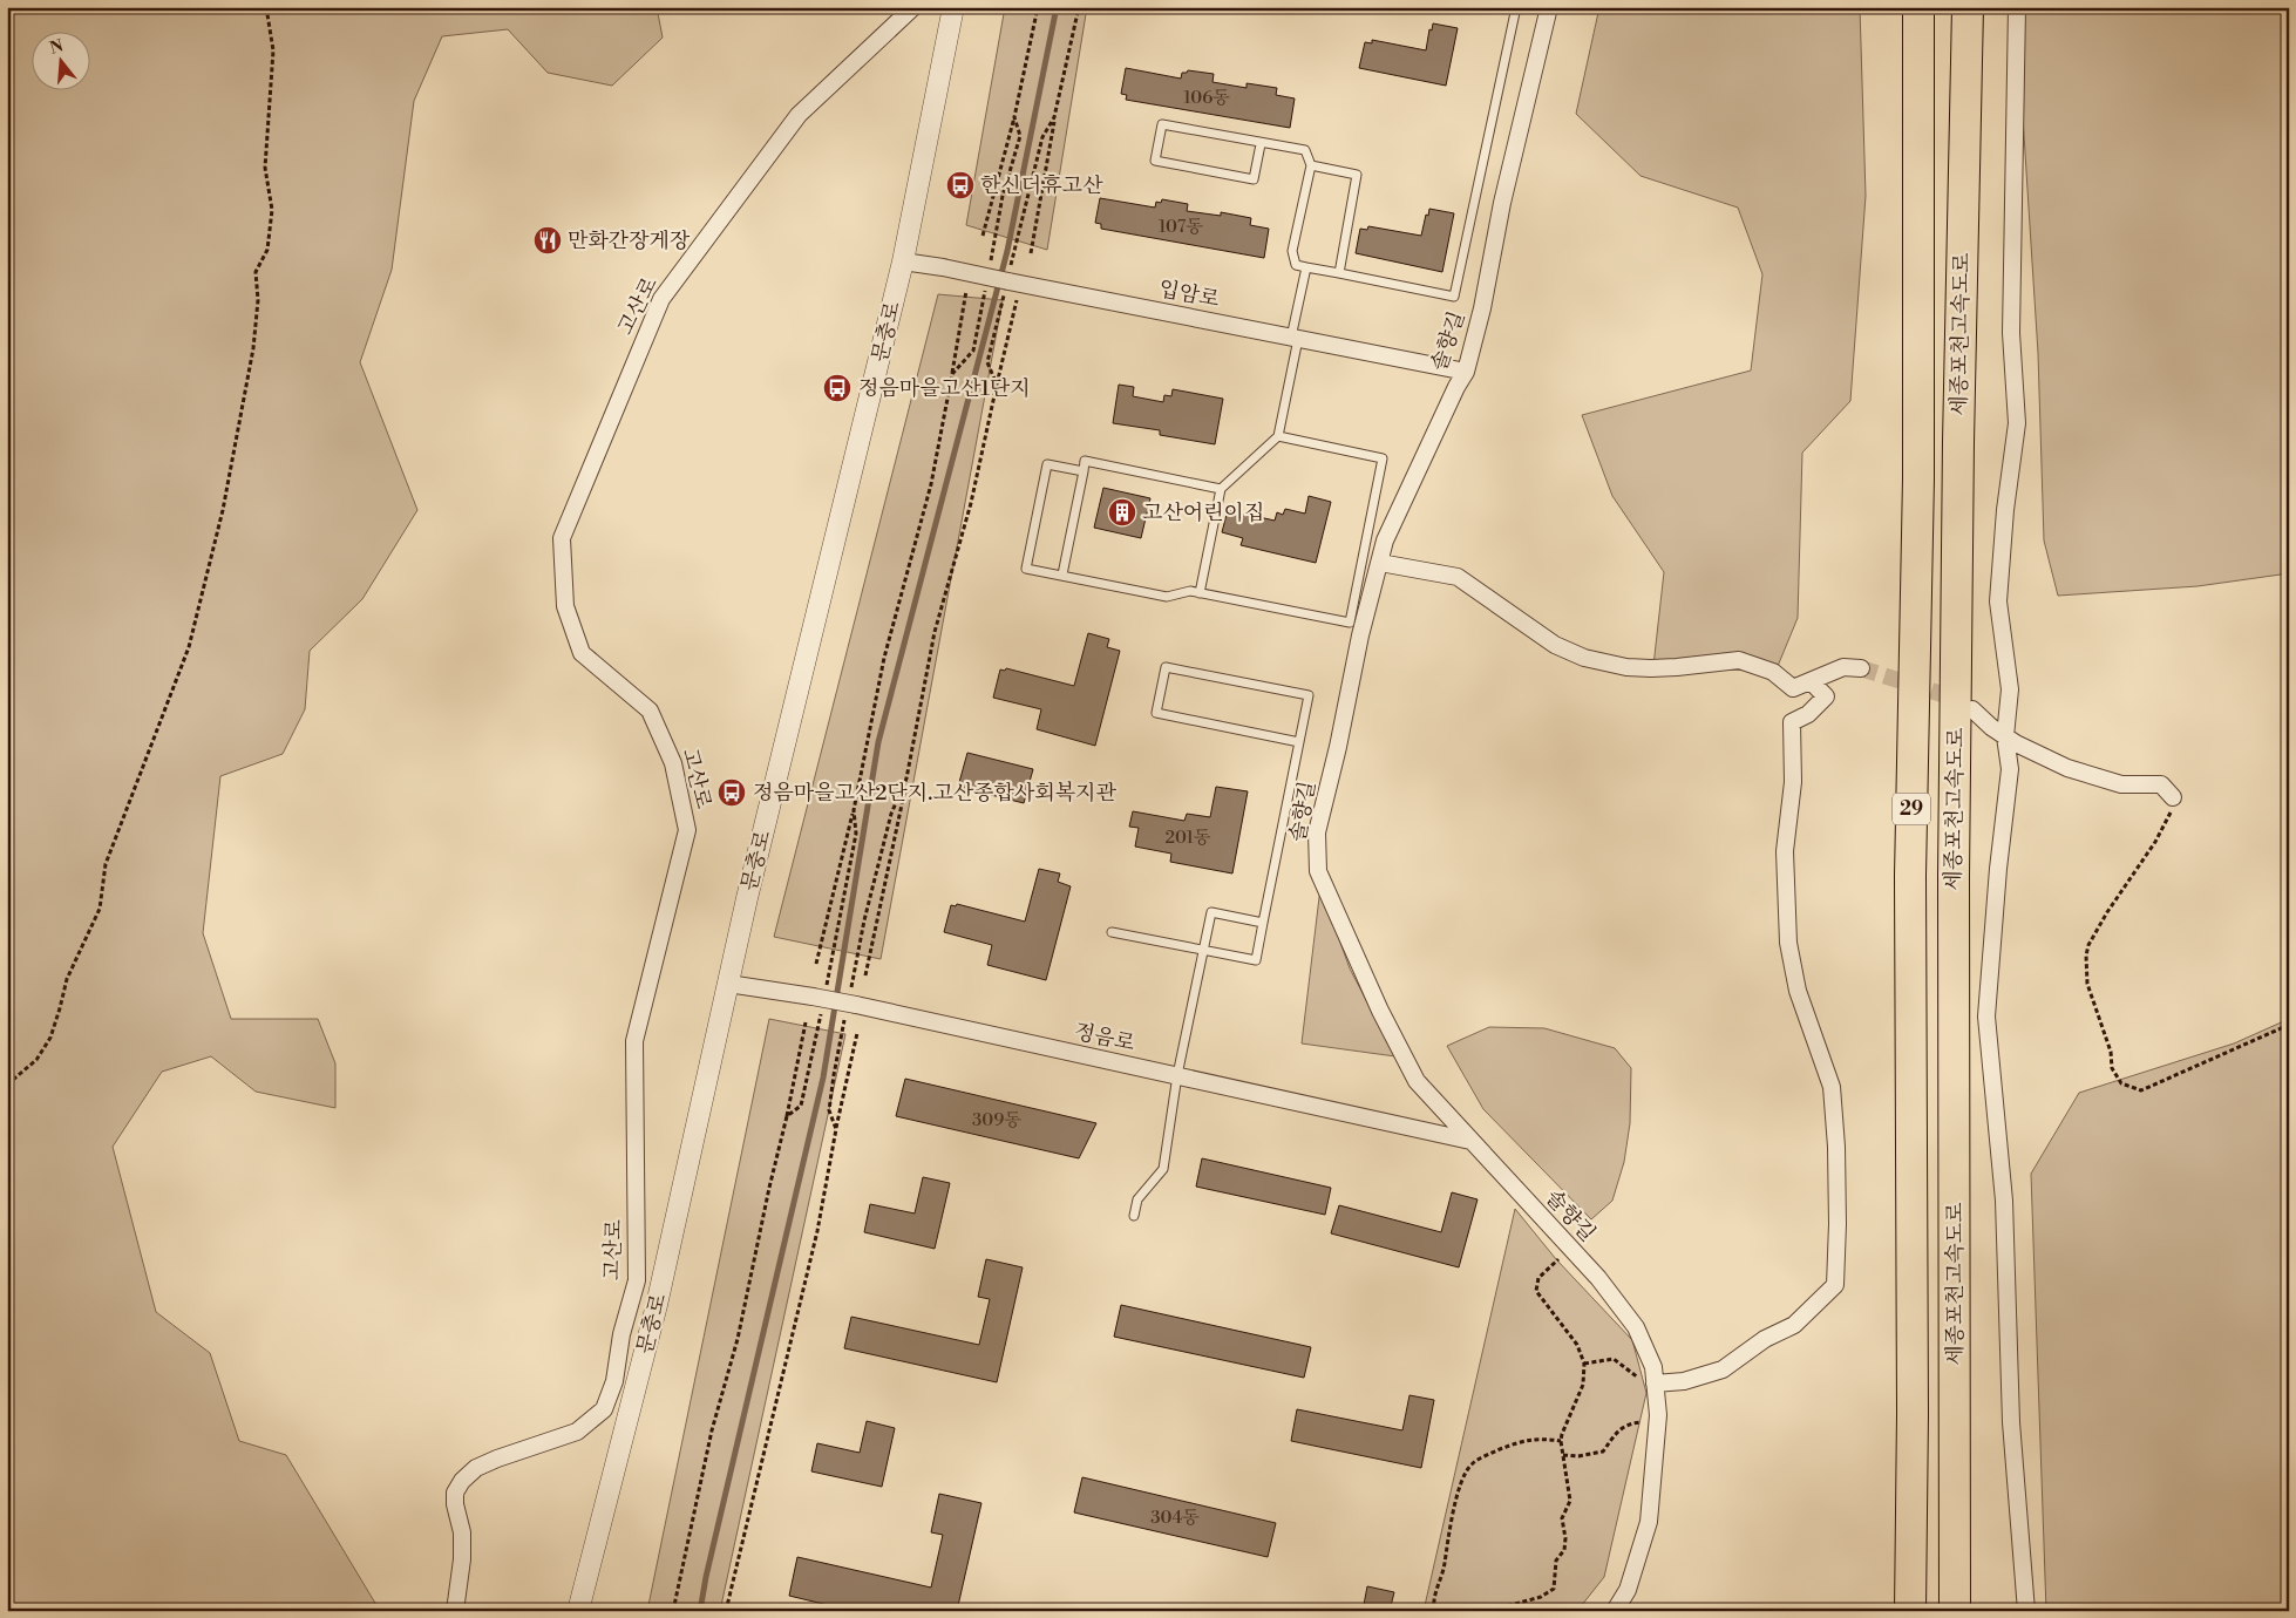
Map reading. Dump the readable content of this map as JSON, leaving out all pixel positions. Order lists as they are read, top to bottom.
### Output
{
  "streets": {
    "highway": ["세종포천고속도로", "29"],
    "street": [
      "입암로",
      "고산로",
      "문충로",
      "솔향길",
      "정음로"
    ]
  },
  "crossings": [
    ["입암로", "문충로"],
    ["입암로", "솔향길"],
    ["문충로", "정음로"],
    ["솔향길", "정음로"]
  ],
  "places": {
    "bus stop": ["한신더휴고산", "정음마을고산1단지", "정음마을고산2단지.고산종합사회복지관"],
    "restaurant": ["만화간장게장"],
    "building": ["고산어린이집"]
  },
  "house_numbers": [
    "106동",
    "107동",
    "201동",
    "309동",
    "304동"
  ],
  "north": "top"
}
